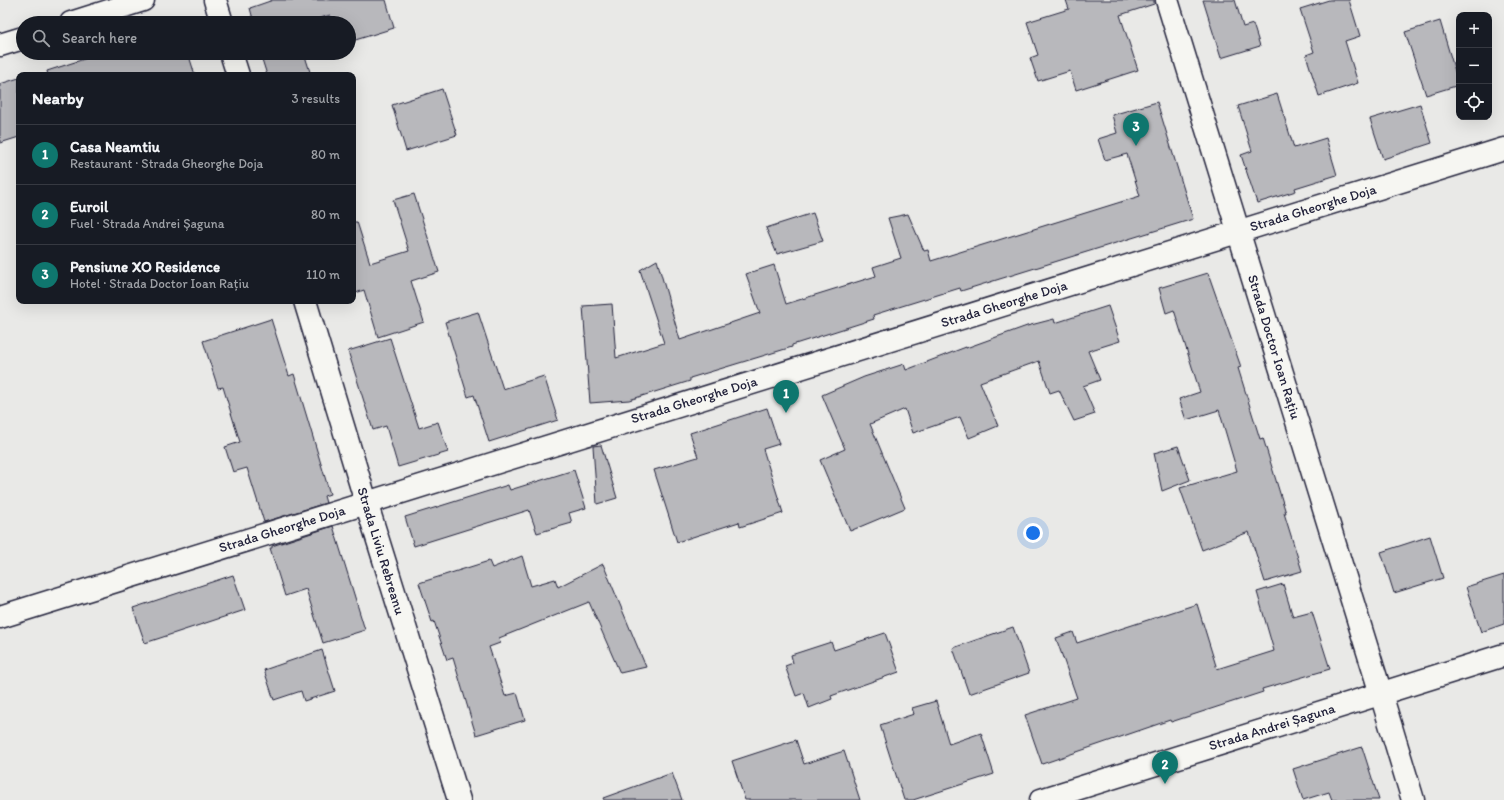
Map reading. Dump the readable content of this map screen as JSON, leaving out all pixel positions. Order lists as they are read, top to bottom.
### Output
{
  "streets": {
    "street": [
      "Strada Gheorghe Doja",
      "Strada Doctor Ioan Rațiu",
      "Strada Liviu Rebreanu",
      "Strada Andrei Șaguna"
    ]
  },
  "crossings": [
    ["Strada Gheorghe Doja", "Strada Doctor Ioan Rațiu"],
    ["Strada Gheorghe Doja", "Strada Liviu Rebreanu"],
    ["Strada Doctor Ioan Rațiu", "Strada Andrei Șaguna"]
  ],
  "page": {
    "map_buttons": ["+", "−"],
    "search": "Search here",
    "heading": ["Nearby", "3 results"],
    "pins": ["3", "1", "2"],
    "list": [
      {
        "mark": "1",
        "name": "Casa Neamtiu",
        "note": "Restaurant · Strada Gheorghe Doja",
        "value": "80 m"
      },
      {
        "mark": "2",
        "name": "Euroil",
        "note": "Fuel · Strada Andrei Șaguna",
        "value": "80 m"
      },
      {
        "mark": "3",
        "name": "Pensiune XO Residence",
        "note": "Hotel · Strada Doctor Ioan Rațiu",
        "value": "110 m"
      }
    ]
  }
}
